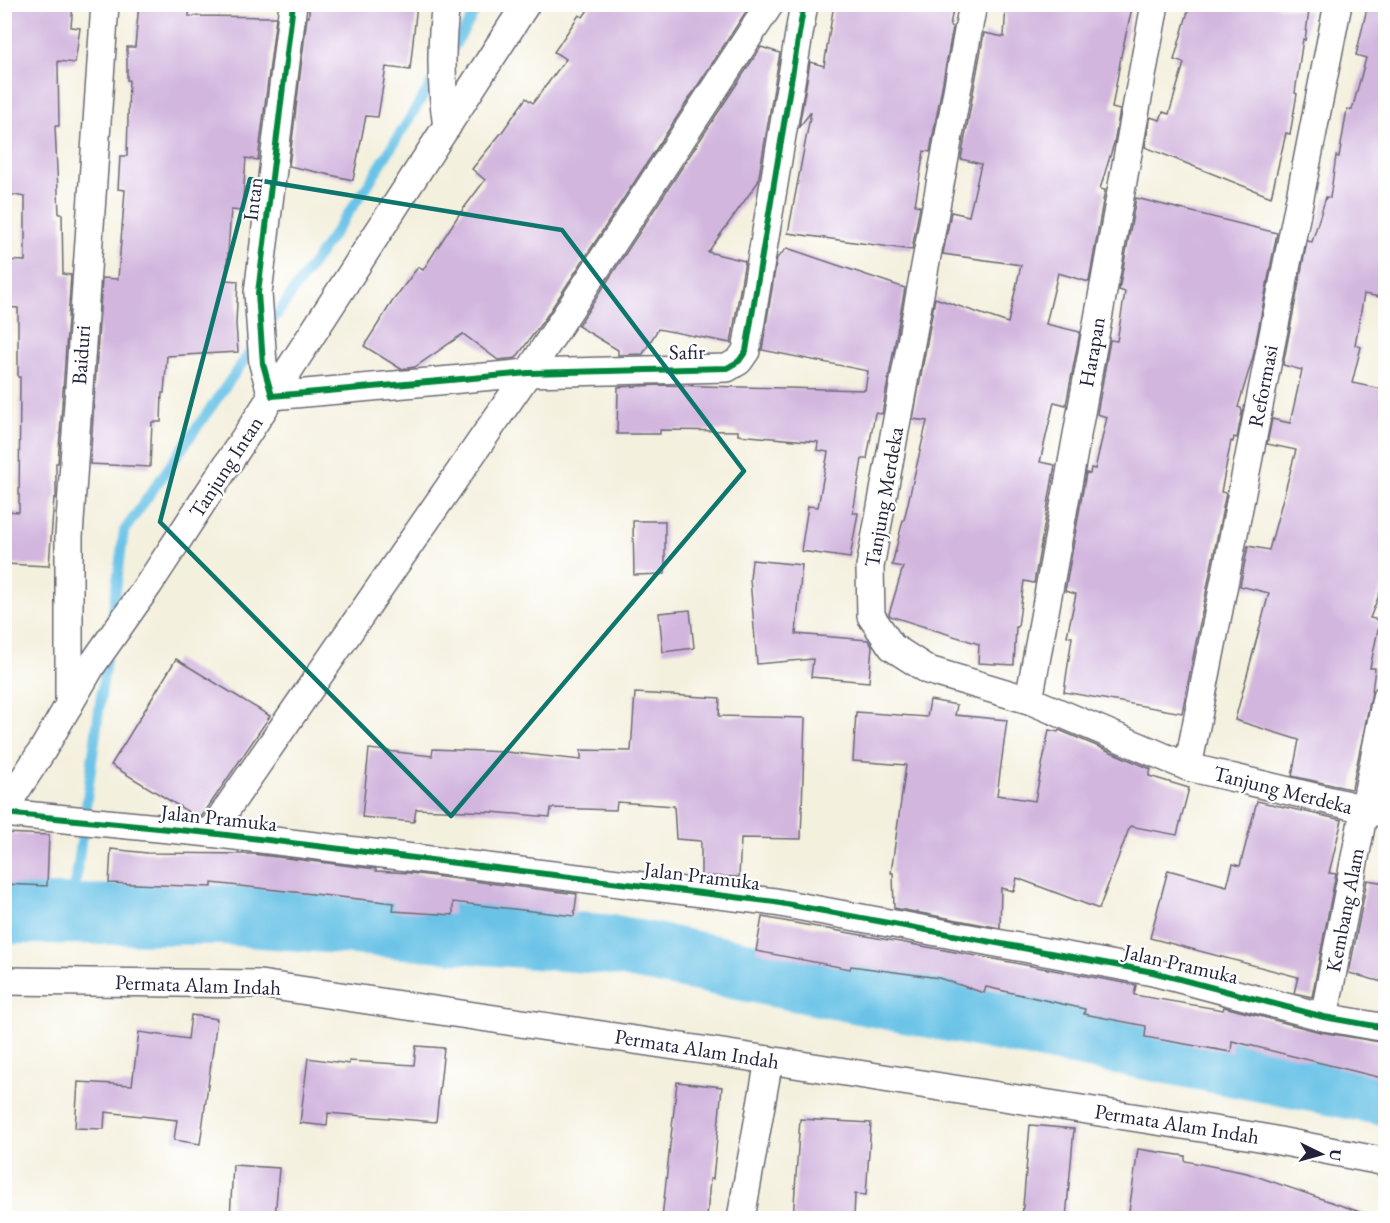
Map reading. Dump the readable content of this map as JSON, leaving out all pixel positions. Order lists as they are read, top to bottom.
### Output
{
  "streets": {
    "street": [
      "Intan",
      "Safir",
      "Harapan",
      "Baiduri",
      "Reformasi",
      "Tanjung Intan",
      "Tanjung Merdeka",
      "Jalan Pramuka",
      "Kembang Alam",
      "Permata Alam Indah"
    ]
  },
  "crossings": [
    ["Intan", "Safir"],
    ["Intan", "Tanjung Intan"],
    ["Safir", "Tanjung Intan"],
    ["Harapan", "Tanjung Merdeka"],
    ["Baiduri", "Tanjung Intan"],
    ["Reformasi", "Tanjung Merdeka"],
    ["Tanjung Intan", "Jalan Pramuka"],
    ["Tanjung Merdeka", "Kembang Alam"],
    ["Jalan Pramuka", "Kembang Alam"]
  ],
  "north": "right"
}
